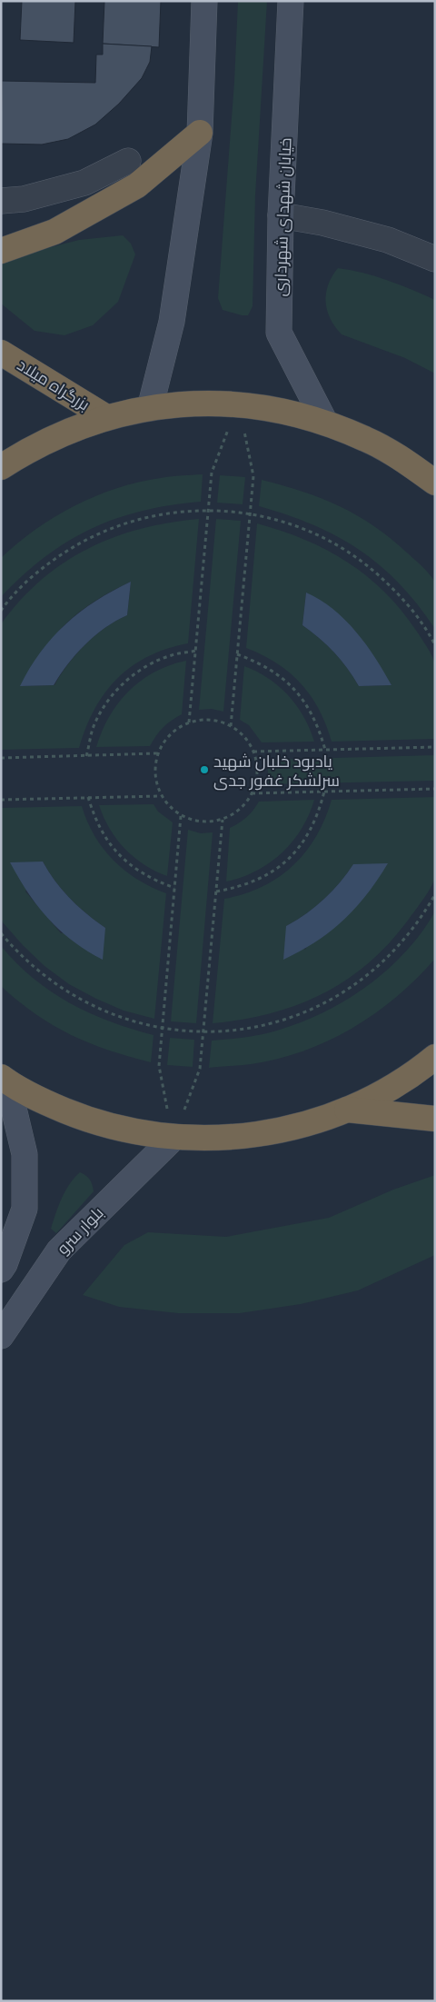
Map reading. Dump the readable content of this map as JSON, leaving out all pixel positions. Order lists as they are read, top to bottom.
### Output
{
  "streets": {
    "highway": ["بزرگراه میلاد"],
    "main road": ["خیابان شهدای شهرداری", "بلوار سرو"]
  },
  "places": ["یادبود خلبان شهید سرلشکر غفور جدی"]
}
